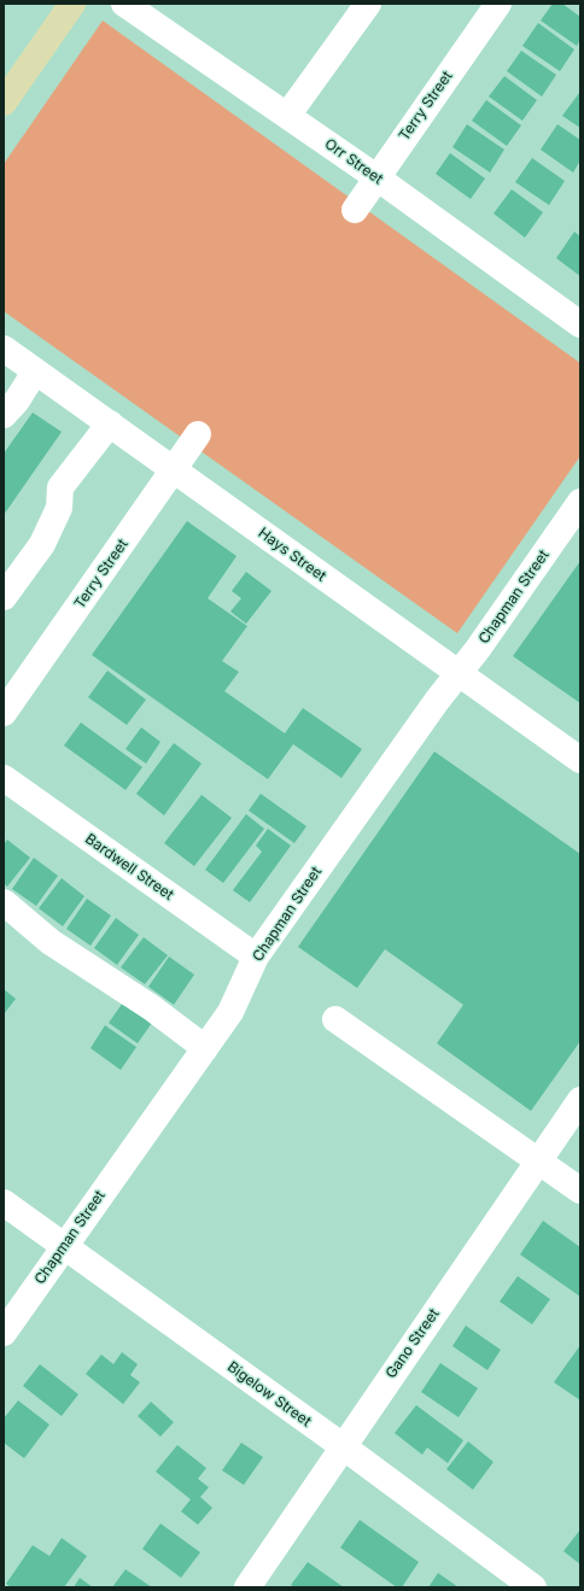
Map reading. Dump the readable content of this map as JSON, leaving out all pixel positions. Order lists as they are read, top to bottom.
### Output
{
  "streets": {
    "street": [
      "Terry Street",
      "Orr Street",
      "Hays Street",
      "Chapman Street",
      "Bardwell Street",
      "Gano Street",
      "Bigelow Street"
    ]
  },
  "crossings": [
    ["Terry Street", "Orr Street"],
    ["Terry Street", "Hays Street"],
    ["Hays Street", "Chapman Street"],
    ["Chapman Street", "Bardwell Street"],
    ["Chapman Street", "Bigelow Street"],
    ["Gano Street", "Bigelow Street"]
  ]
}
